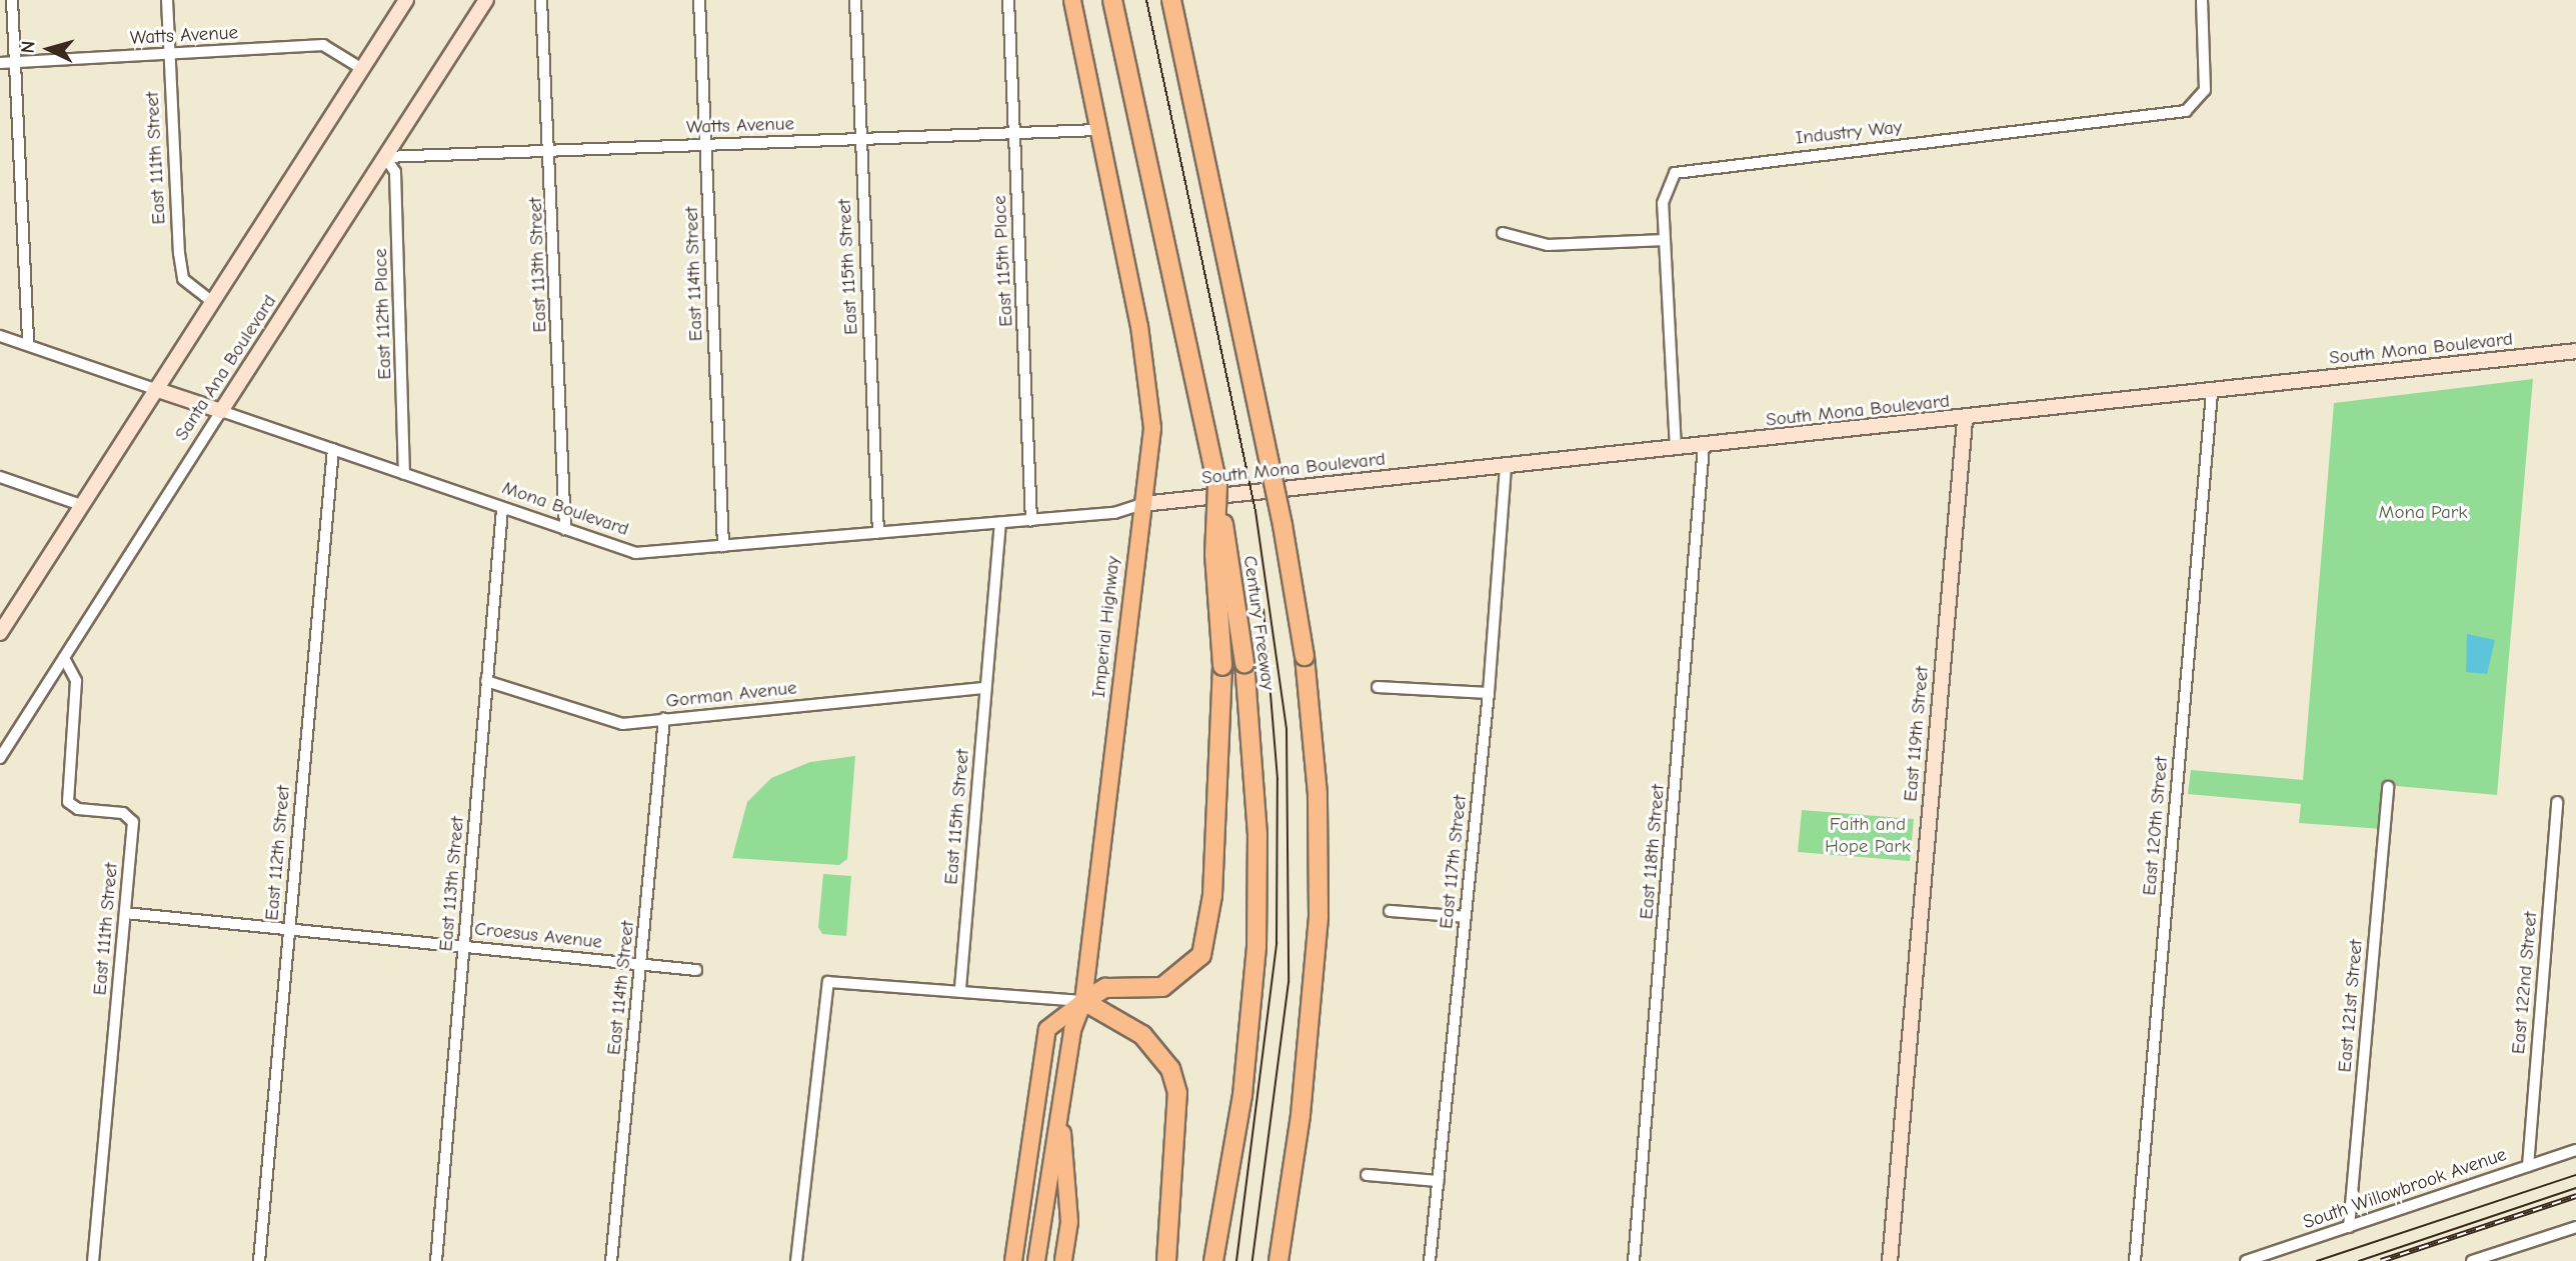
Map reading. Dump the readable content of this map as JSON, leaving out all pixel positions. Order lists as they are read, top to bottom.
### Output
{
  "streets": {
    "highway": ["Century Freeway"],
    "main road": ["Imperial Highway"],
    "street": [
      "Watts Avenue",
      "Industry Way",
      "East 111th Street",
      "East 115th Place",
      "East 113th Street",
      "East 115th Street",
      "East 114th Street",
      "East 112th Place",
      "South Mona Boulevard",
      "Santa Ana Boulevard",
      "Mona Boulevard",
      "Gorman Avenue",
      "East 119th Street",
      "East 120th Street",
      "East 118th Street",
      "East 112th Street",
      "East 117th Street",
      "Croesus Avenue",
      "East 122nd Street",
      "East 121st Street",
      "South Willowbrook Avenue"
    ]
  },
  "crossings": [
    ["Watts Avenue", "East 111th Street"],
    ["Watts Avenue", "East 115th Place"],
    ["Watts Avenue", "East 113th Street"],
    ["Watts Avenue", "East 115th Street"],
    ["Watts Avenue", "East 114th Street"],
    ["Watts Avenue", "East 112th Place"],
    ["Watts Avenue", "Santa Ana Boulevard"],
    ["Watts Avenue", "Imperial Highway"],
    ["Industry Way", "South Mona Boulevard"],
    ["East 111th Street", "Santa Ana Boulevard"],
    ["East 111th Street", "Croesus Avenue"],
    ["East 115th Place", "Mona Boulevard"],
    ["East 113th Street", "Mona Boulevard"],
    ["East 113th Street", "Gorman Avenue"],
    ["East 113th Street", "Croesus Avenue"],
    ["East 115th Street", "Mona Boulevard"],
    ["East 115th Street", "Gorman Avenue"],
    ["East 114th Street", "Mona Boulevard"],
    ["East 114th Street", "Gorman Avenue"],
    ["East 114th Street", "Croesus Avenue"],
    ["East 112th Place", "Santa Ana Boulevard"],
    ["East 112th Place", "Mona Boulevard"],
    ["South Mona Boulevard", "Mona Boulevard"],
    ["South Mona Boulevard", "Imperial Highway"],
    ["South Mona Boulevard", "East 119th Street"],
    ["South Mona Boulevard", "East 120th Street"],
    ["South Mona Boulevard", "East 118th Street"],
    ["South Mona Boulevard", "East 117th Street"],
    ["Santa Ana Boulevard", "Mona Boulevard"],
    ["Mona Boulevard", "Imperial Highway"],
    ["Mona Boulevard", "East 112th Street"],
    ["East 112th Street", "Croesus Avenue"],
    ["East 122nd Street", "South Willowbrook Avenue"],
    ["East 121st Street", "South Willowbrook Avenue"]
  ],
  "parks": ["Mona Park", "Faith and Hope Park"],
  "north": "left"
}
